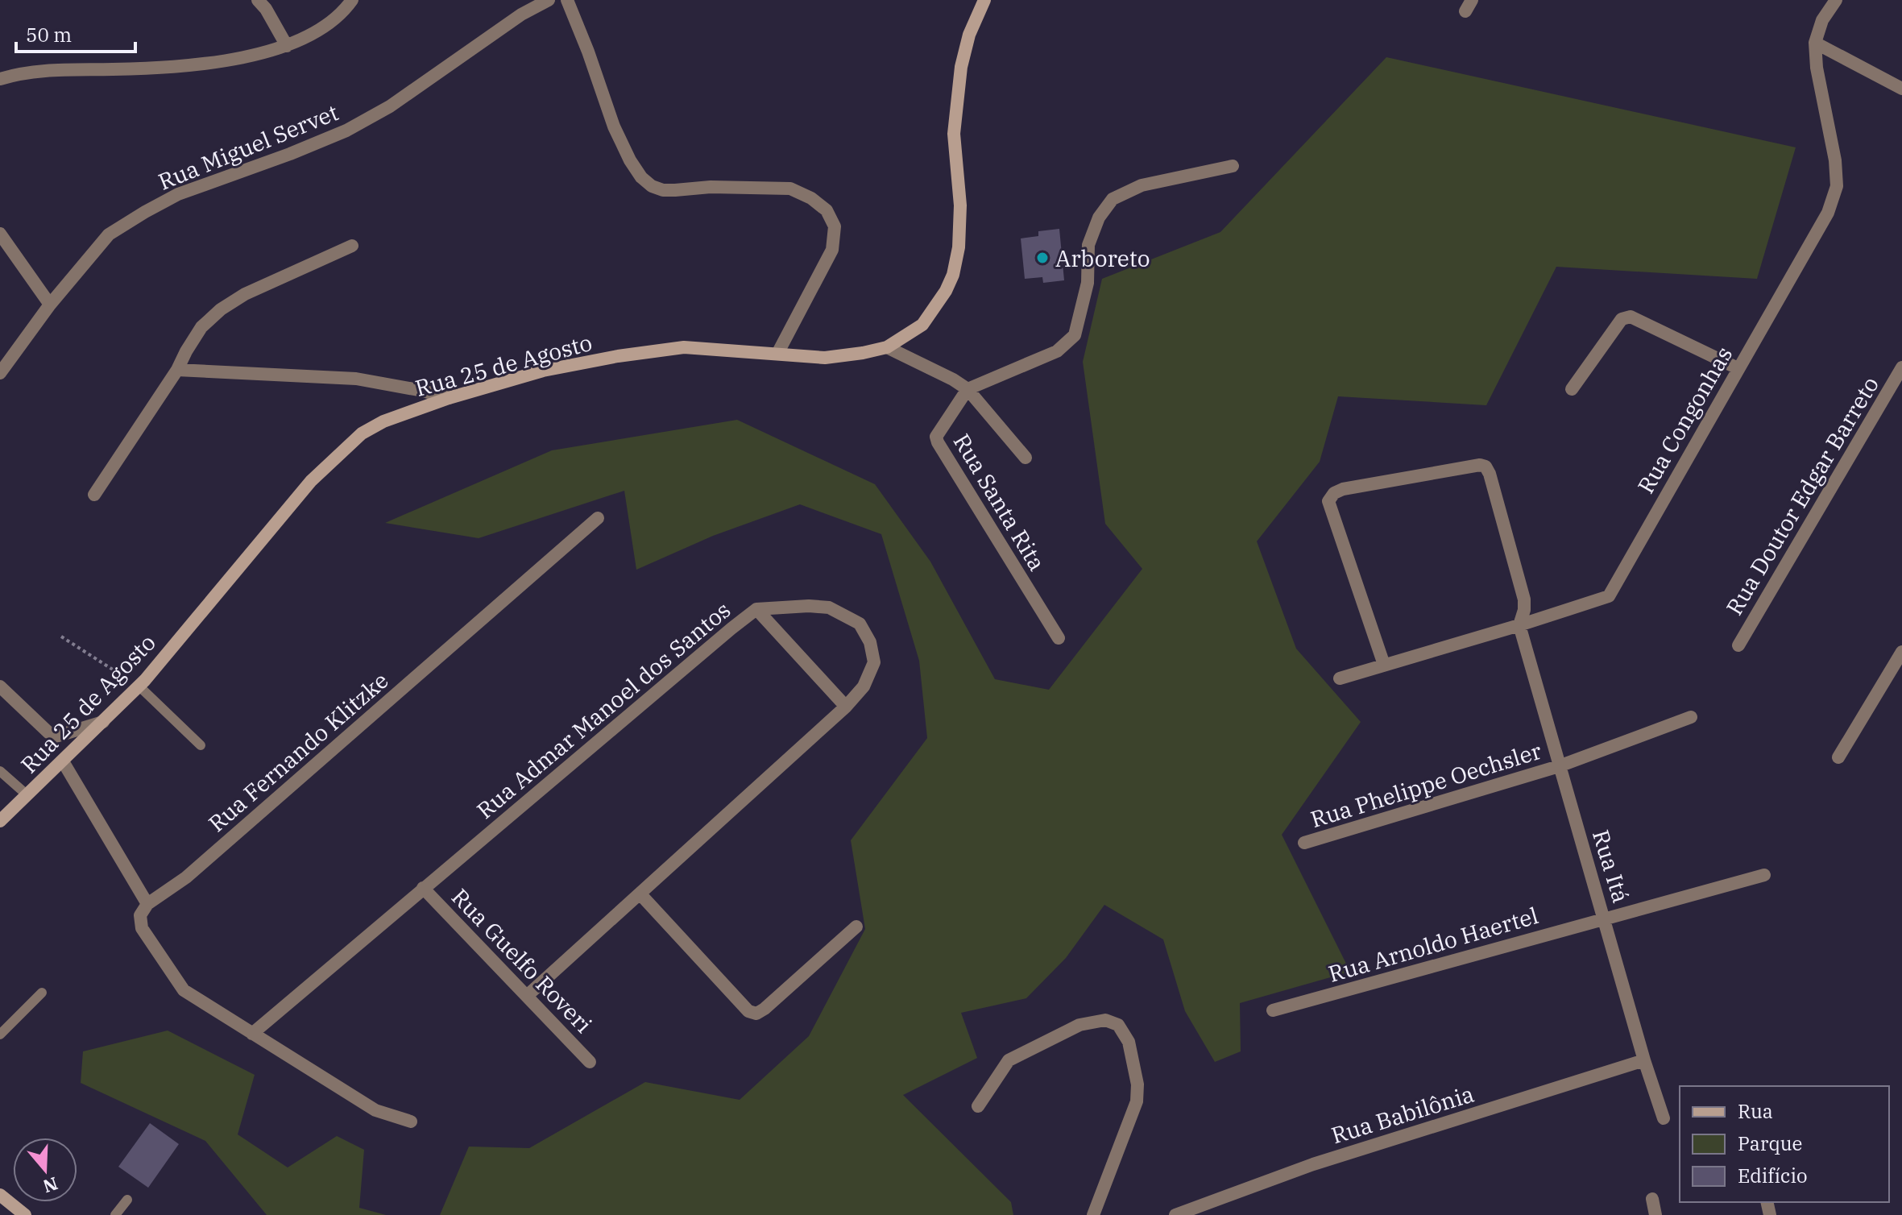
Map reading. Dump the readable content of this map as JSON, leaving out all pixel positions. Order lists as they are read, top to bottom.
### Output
{
  "streets": {
    "street": [
      "Rua Miguel Servet",
      "Rua 25 de Agosto",
      "Rua Congonhas",
      "Rua Doutor Edgar Barreto",
      "Rua Santa Rita",
      "Rua Admar Manoel dos Santos",
      "Rua Fernando Klitzke",
      "Rua Phelippe Oechsler",
      "Rua Itá",
      "Rua Arnoldo Haertel",
      "Rua Guelfo Roveri",
      "Rua Babilônia"
    ]
  },
  "crossings": [
    ["Rua Congonhas", "Rua Itá"],
    ["Rua Admar Manoel dos Santos", "Rua Guelfo Roveri"],
    ["Rua Phelippe Oechsler", "Rua Itá"],
    ["Rua Itá", "Rua Arnoldo Haertel"],
    ["Rua Itá", "Rua Babilônia"]
  ],
  "places": ["Arboreto"],
  "legend": ["Rua", "Parque", "Edifício"],
  "scale_bar": "50 m",
  "north": "bottom"
}
